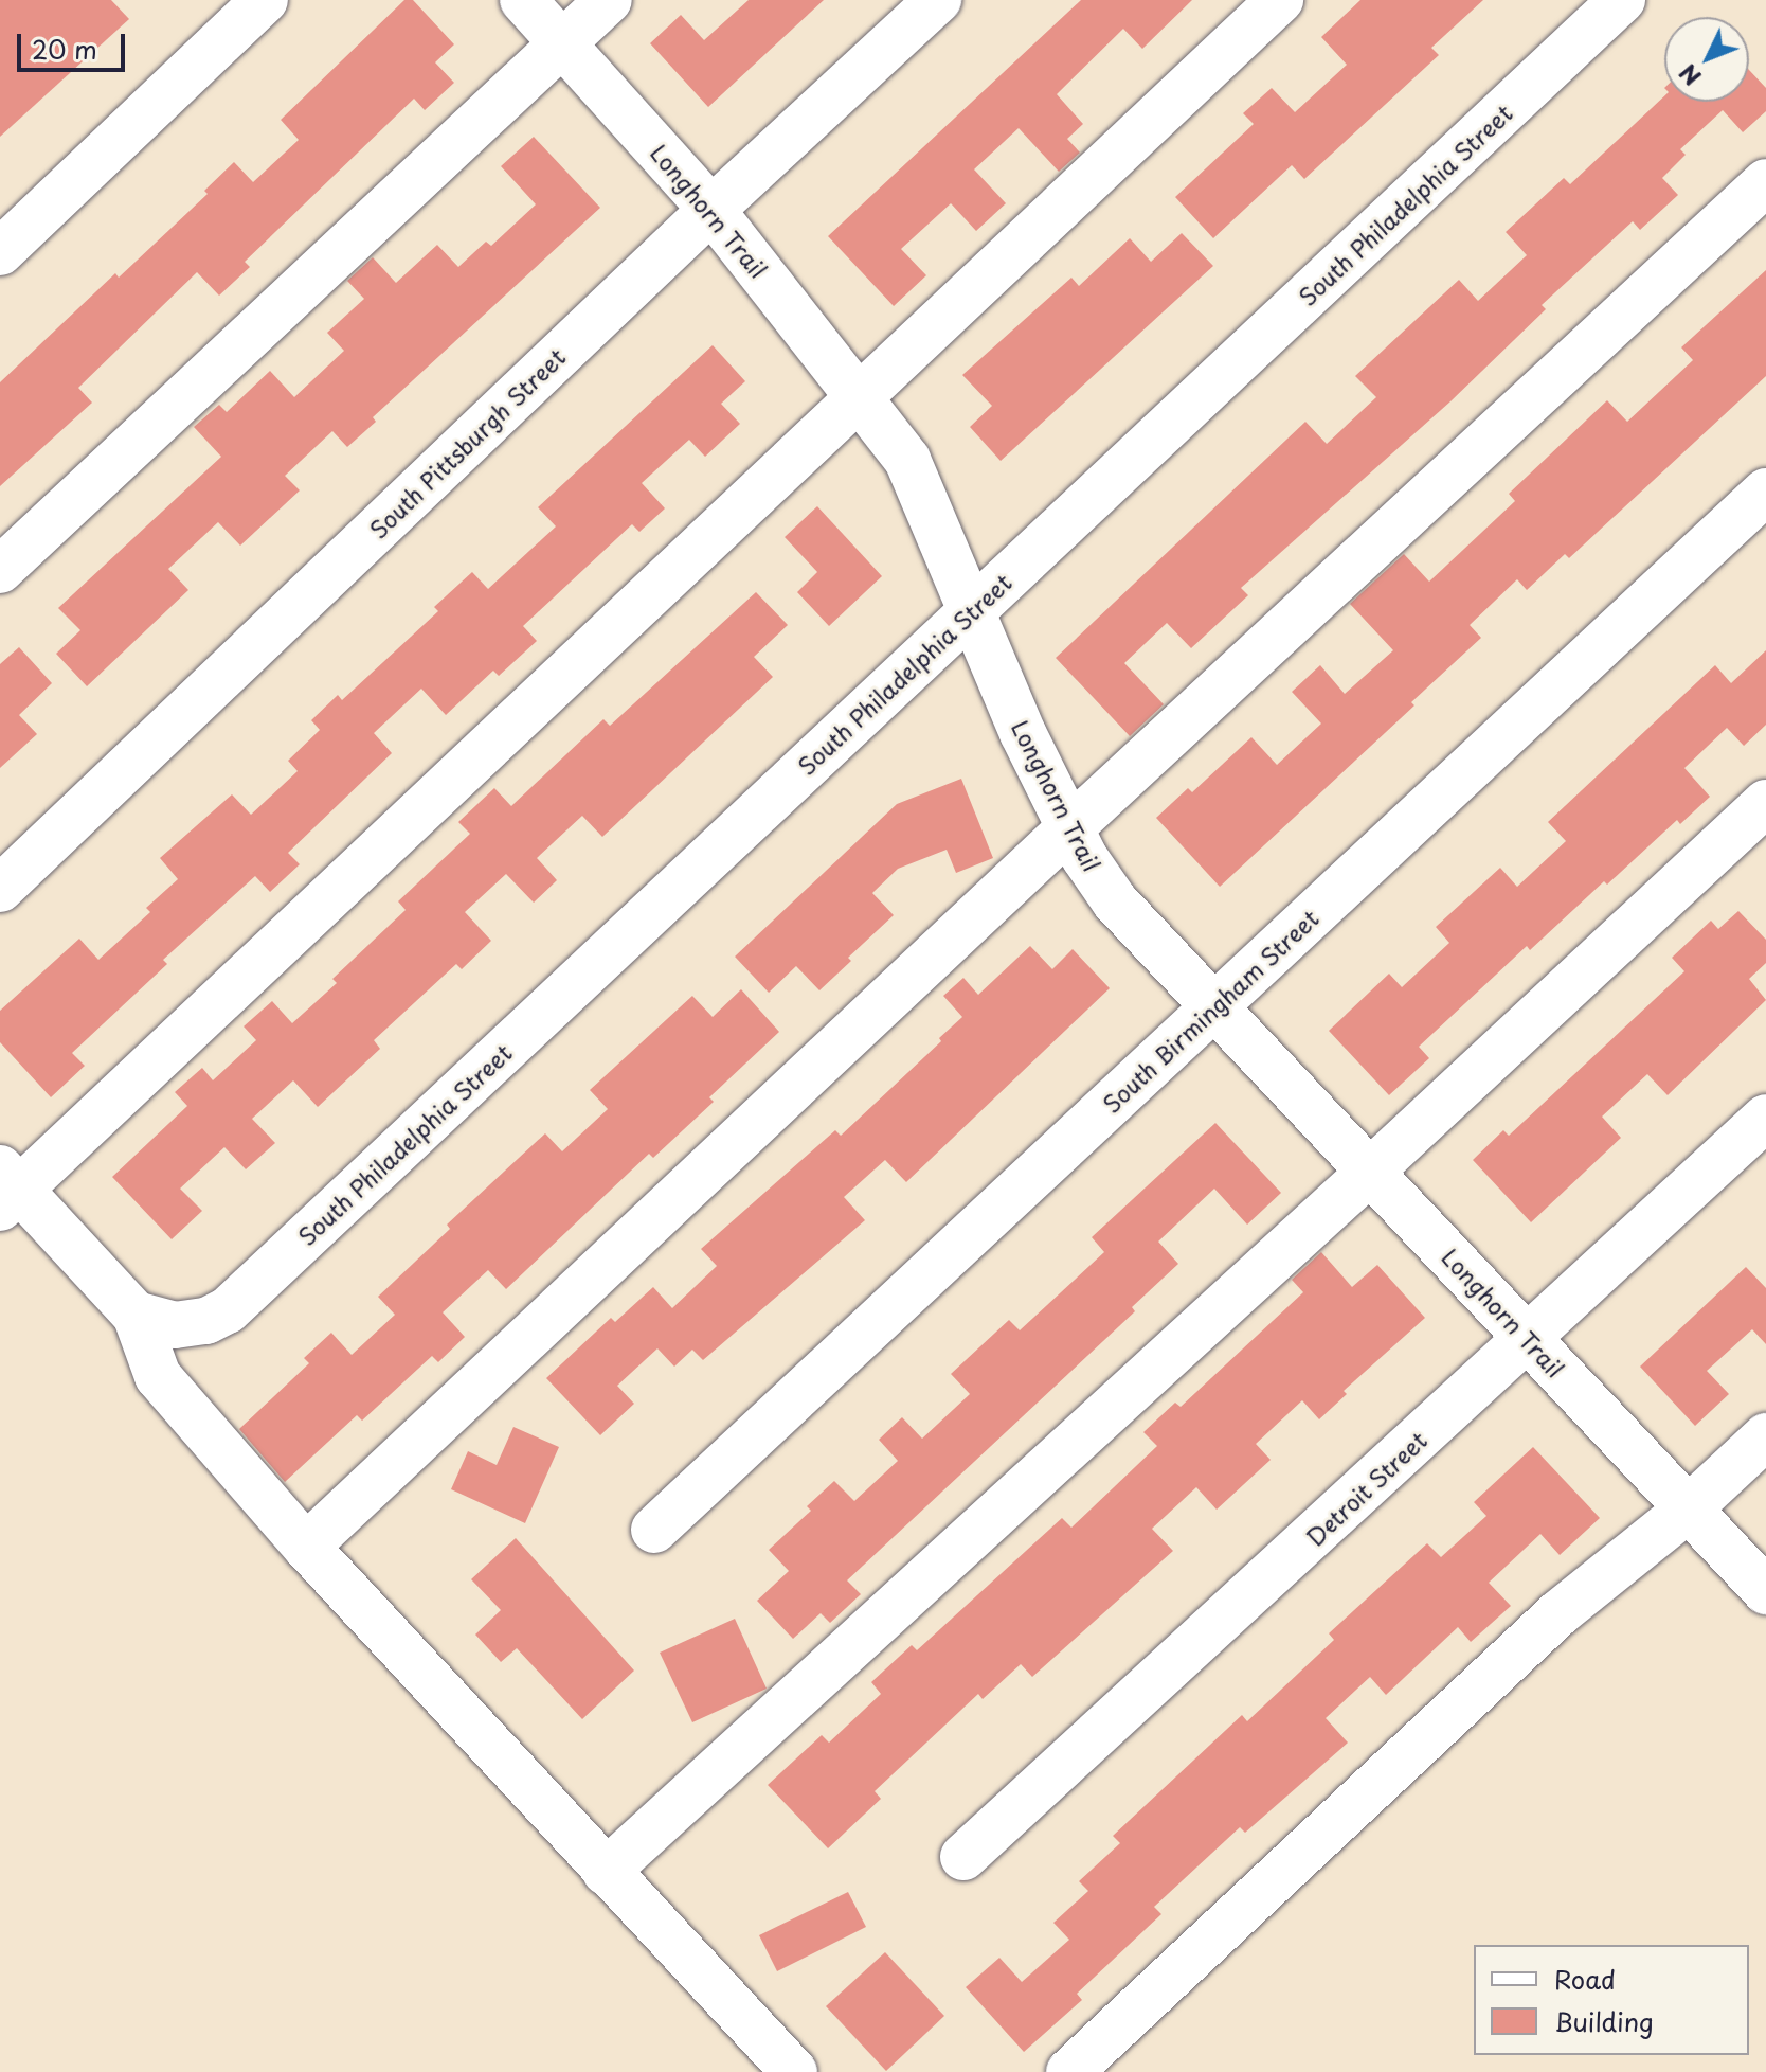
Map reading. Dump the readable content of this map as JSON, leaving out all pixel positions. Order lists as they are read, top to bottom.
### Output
{
  "streets": {
    "street": [
      "South Philadelphia Street",
      "Longhorn Trail",
      "South Pittsburgh Street",
      "South Birmingham Street",
      "Detroit Street"
    ]
  },
  "crossings": [
    ["South Philadelphia Street", "Longhorn Trail"],
    ["Longhorn Trail", "South Pittsburgh Street"],
    ["Longhorn Trail", "South Birmingham Street"],
    ["Longhorn Trail", "Detroit Street"]
  ],
  "legend": ["Road", "Building"],
  "scale_bar": "20 m",
  "north": "bottom left"
}
